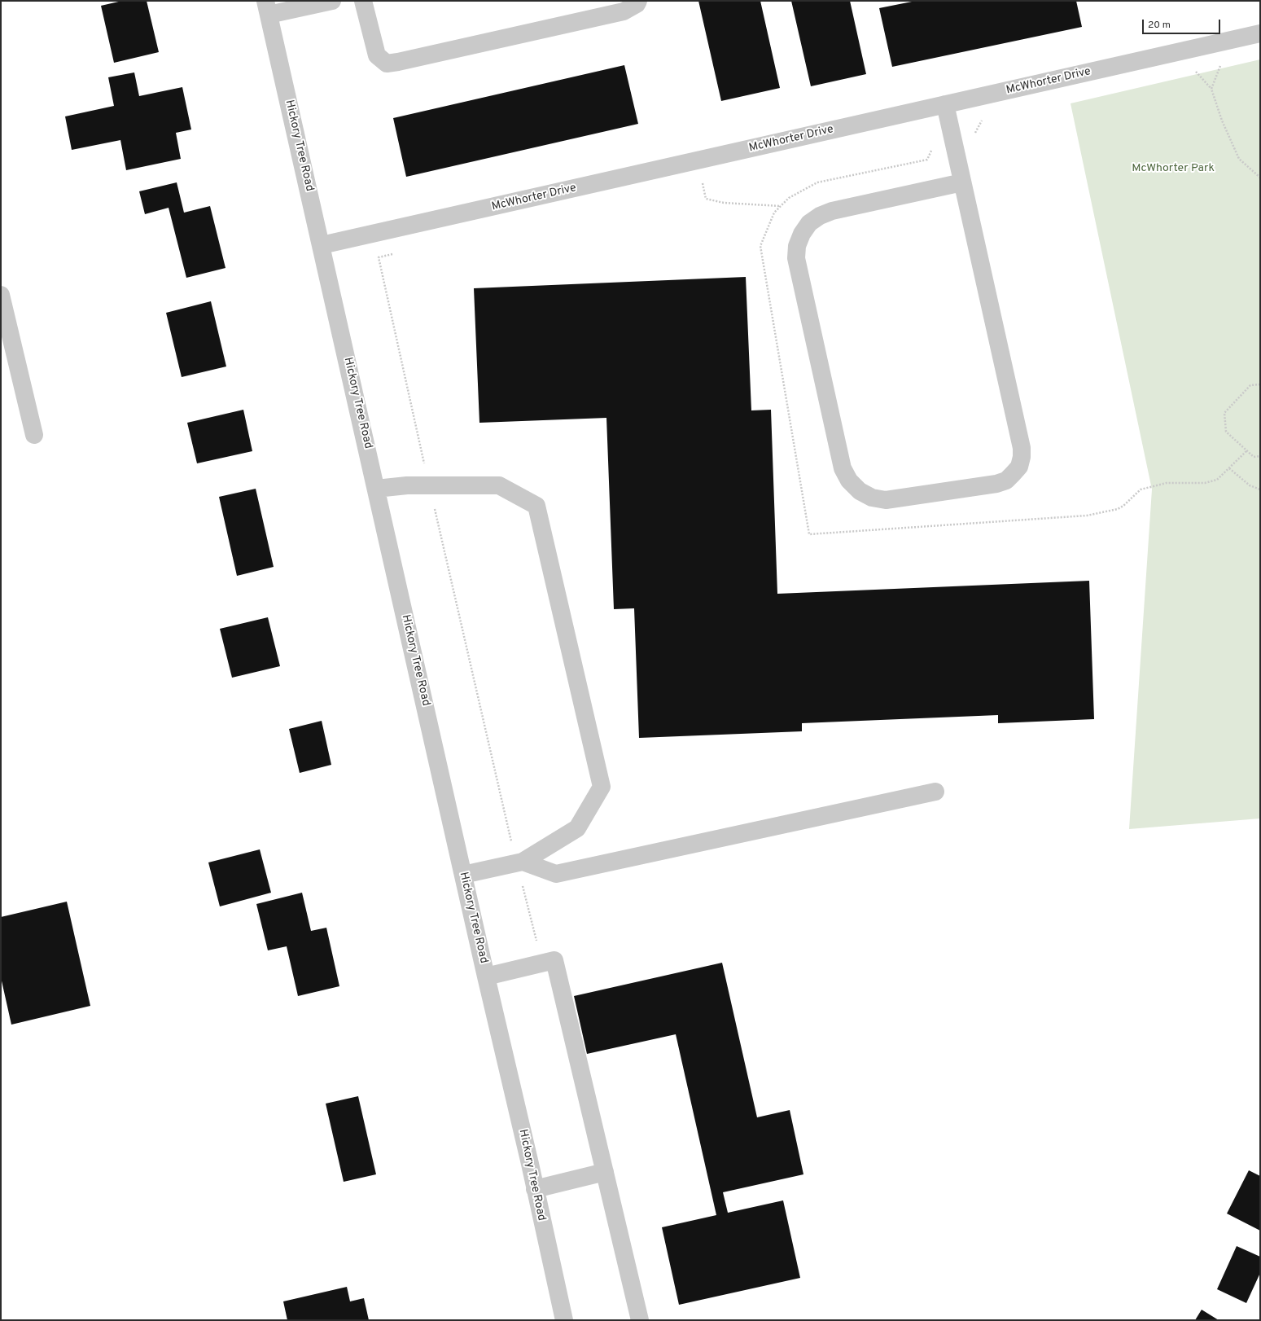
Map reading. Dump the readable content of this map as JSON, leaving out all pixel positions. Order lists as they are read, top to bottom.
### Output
{
  "streets": {
    "street": ["McWhorter Drive", "Hickory Tree Road"]
  },
  "crossings": [
    ["McWhorter Drive", "Hickory Tree Road"]
  ],
  "parks": ["McWhorter Park"],
  "scale_bar": "20 m"
}
